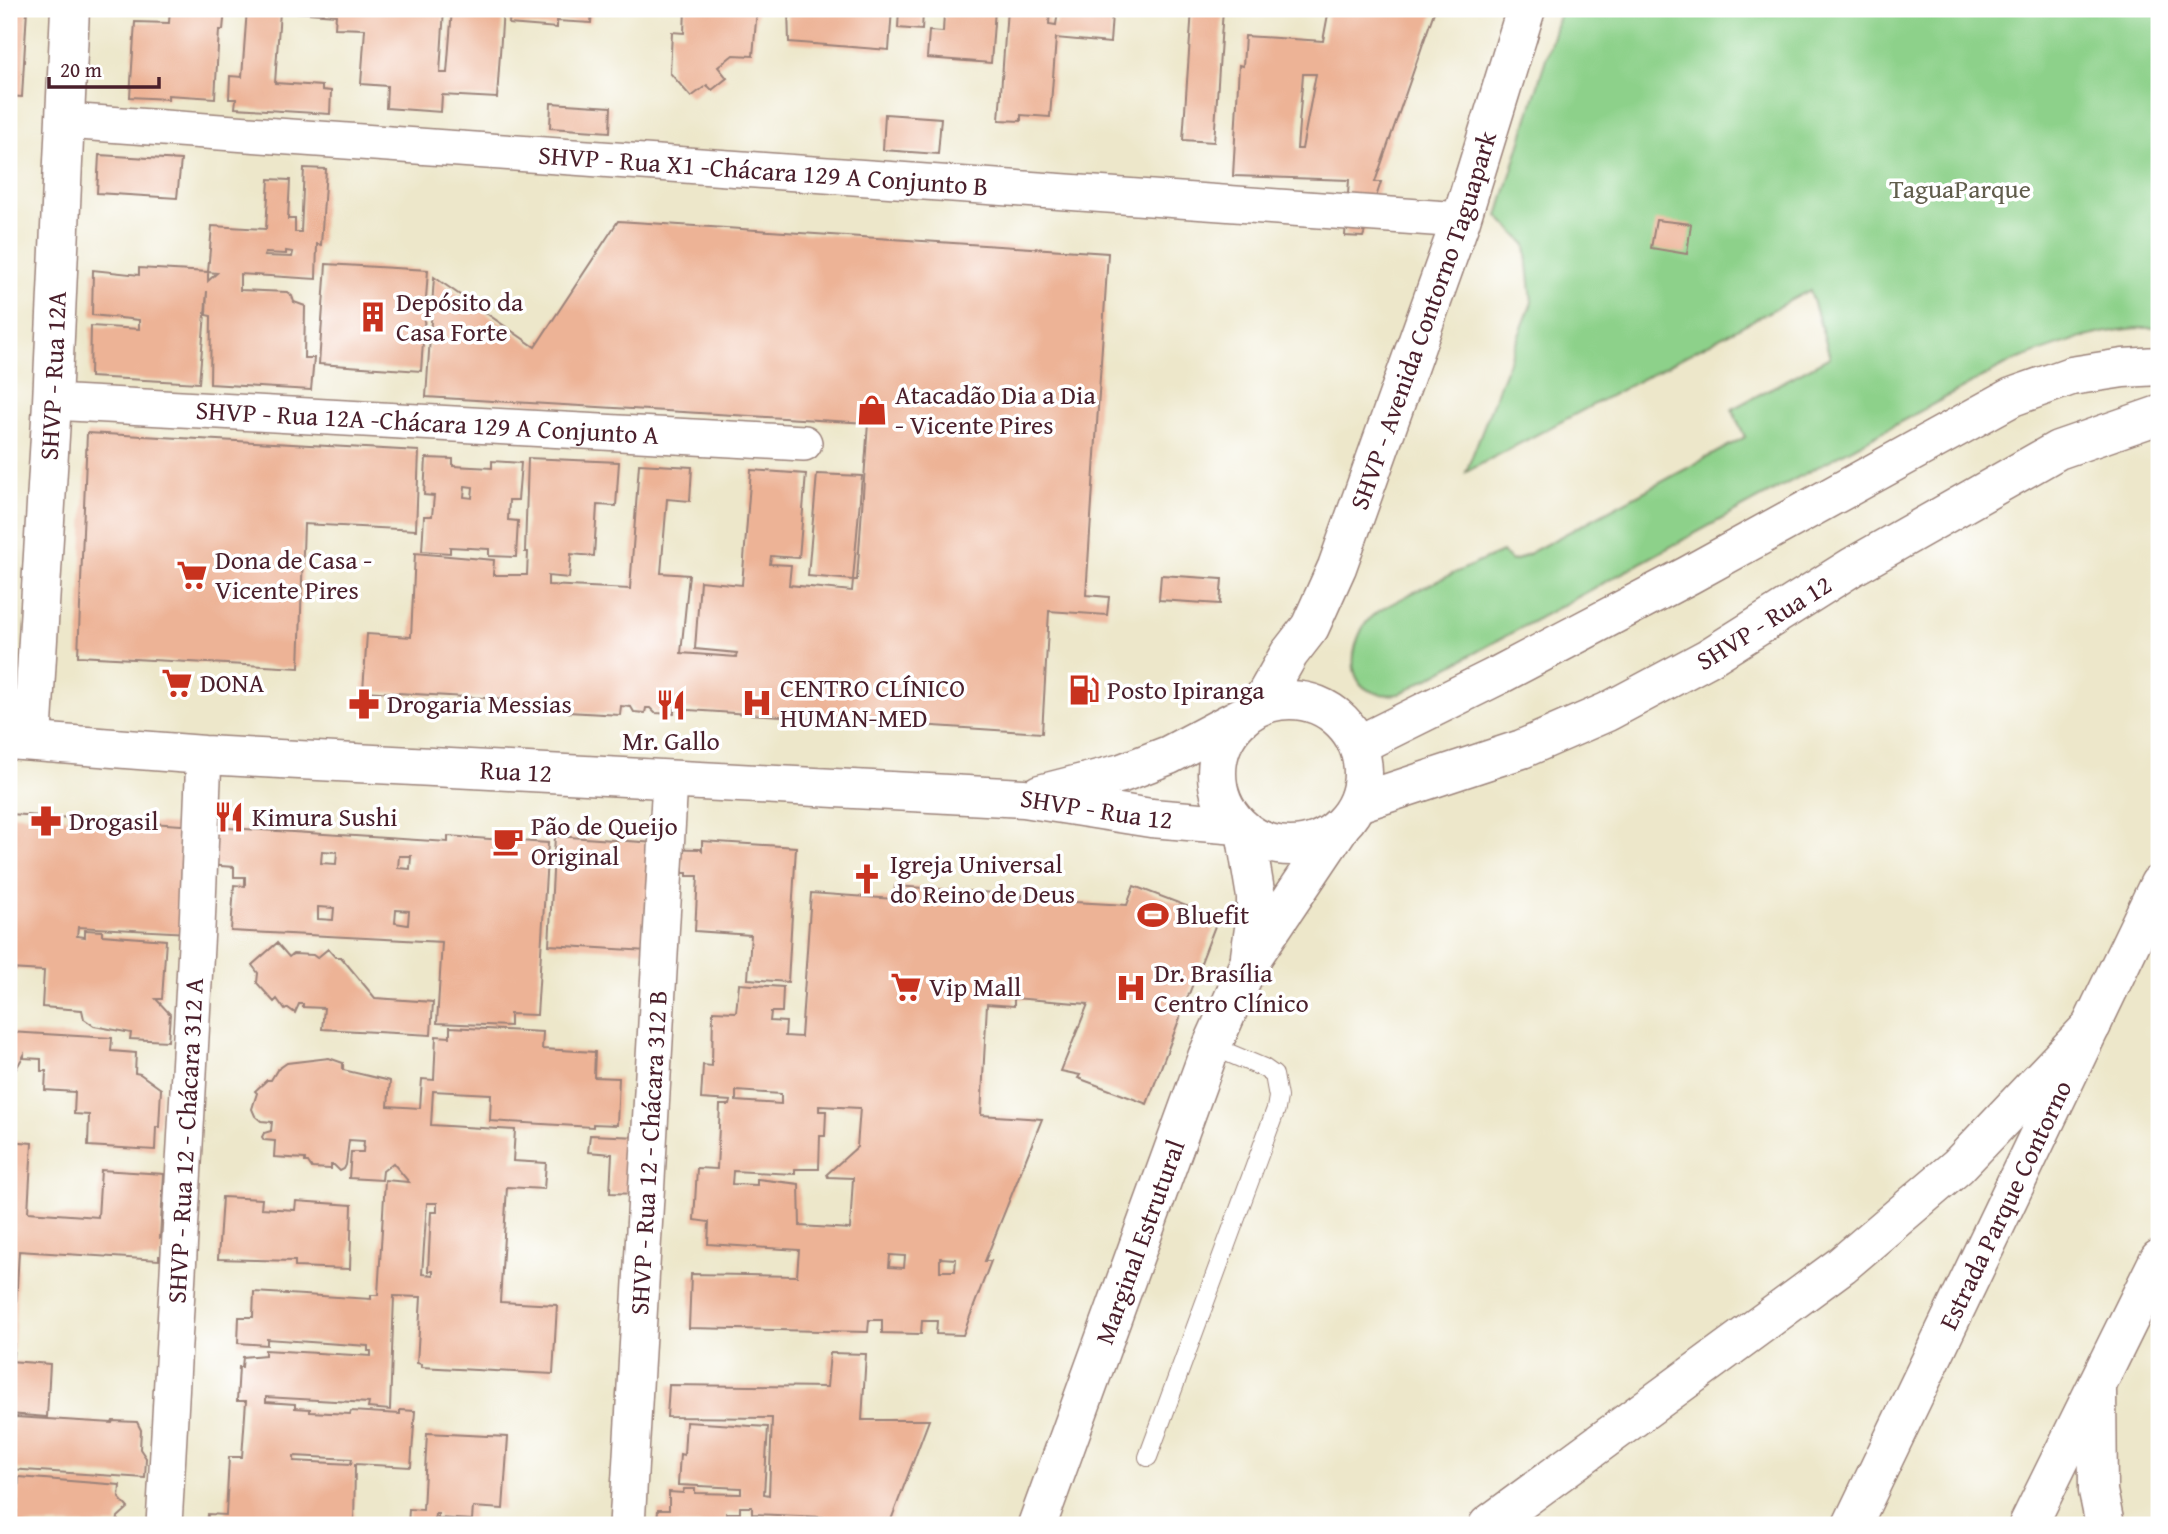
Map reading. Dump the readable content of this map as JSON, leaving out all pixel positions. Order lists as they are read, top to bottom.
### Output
{
  "streets": {
    "main road": [
      "SHVP - Avenida Contorno Taguapark",
      "SHVP - Rua 12A",
      "SHVP - Rua 12",
      "Rua 12",
      "Estrada Parque Contorno",
      "Marginal Estrutural"
    ],
    "street": [
      "SHVP - Rua X1 -Chácara 129 A Conjunto B",
      "SHVP - Rua 12A -Chácara 129 A Conjunto A",
      "SHVP - Rua 12 - Chácara 312 A",
      "SHVP - Rua 12 - Chácara 312 B"
    ]
  },
  "crossings": [
    ["SHVP - Rua X1 -Chácara 129 A Conjunto B", "SHVP - Avenida Contorno Taguapark"],
    ["SHVP - Rua X1 -Chácara 129 A Conjunto B", "SHVP - Rua 12A"],
    ["SHVP - Avenida Contorno Taguapark", "SHVP - Rua 12"],
    ["SHVP - Avenida Contorno Taguapark", "Marginal Estrutural"],
    ["SHVP - Rua 12A", "SHVP - Rua 12A -Chácara 129 A Conjunto A"],
    ["SHVP - Rua 12A", "Rua 12"],
    ["SHVP - Rua 12", "Rua 12"],
    ["SHVP - Rua 12", "Marginal Estrutural"],
    ["Rua 12", "SHVP - Rua 12 - Chácara 312 A"],
    ["Rua 12", "SHVP - Rua 12 - Chácara 312 B"]
  ],
  "parks": ["TaguaParque"],
  "places": {
    "building": ["Depósito da Casa Forte"],
    "shop": ["Atacadão Dia a Dia - Vicente Pires"],
    "supermarket": ["Dona de Casa - Vicente Pires", "DONA", "Vip Mall"],
    "fuel station": ["Posto Ipiranga"],
    "hospital": ["CENTRO CLÍNICO HUMAN-MED", "Dr. Brasília Centro Clínico"],
    "pharmacy": ["Drogaria Messias", "Drogasil"],
    "restaurant": ["Mr. Gallo", "Kimura Sushi"],
    "cafe": ["Pão de Queijo Original"],
    "church": ["Igreja Universal do Reino de Deus"],
    "sports": ["Bluefit"]
  },
  "scale_bar": "20 m"
}
